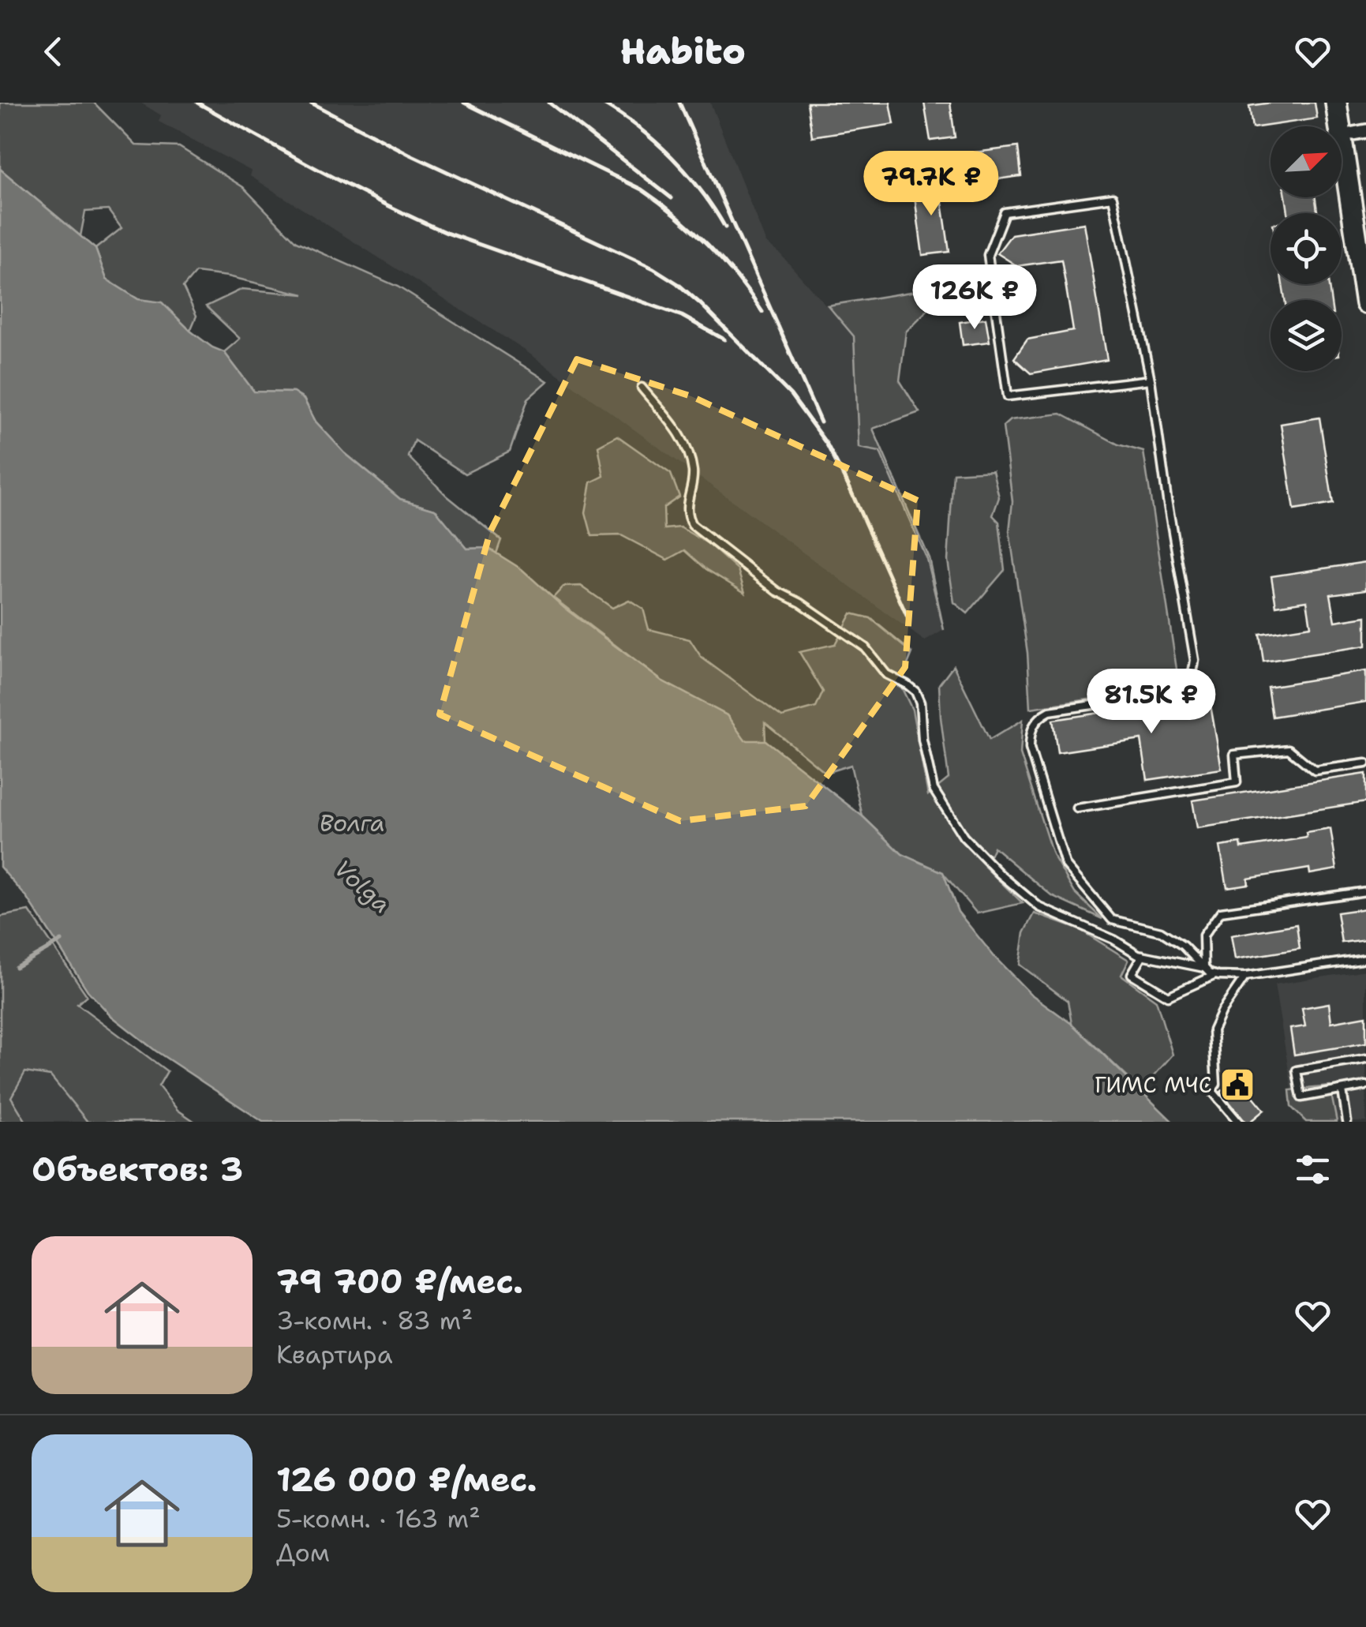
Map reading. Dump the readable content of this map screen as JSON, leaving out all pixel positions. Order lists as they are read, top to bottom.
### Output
{
  "water": ["Волга", "Volga"],
  "places": {
    "public building": ["ГИМС МЧС"]
  },
  "north": "top right",
  "page": {
    "header": "Habito",
    "price": ["79.7K ₽", "126K ₽", "81.5K ₽"],
    "heading": "Объектов: 3",
    "list": [
      {
        "name": "79 700 ₽/мес.",
        "note": "3-комн. · 83 m² · Квартира"
      },
      {
        "name": "126 000 ₽/мес.",
        "note": "5-комн. · 163 m² · Дом"
      }
    ]
  }
}
